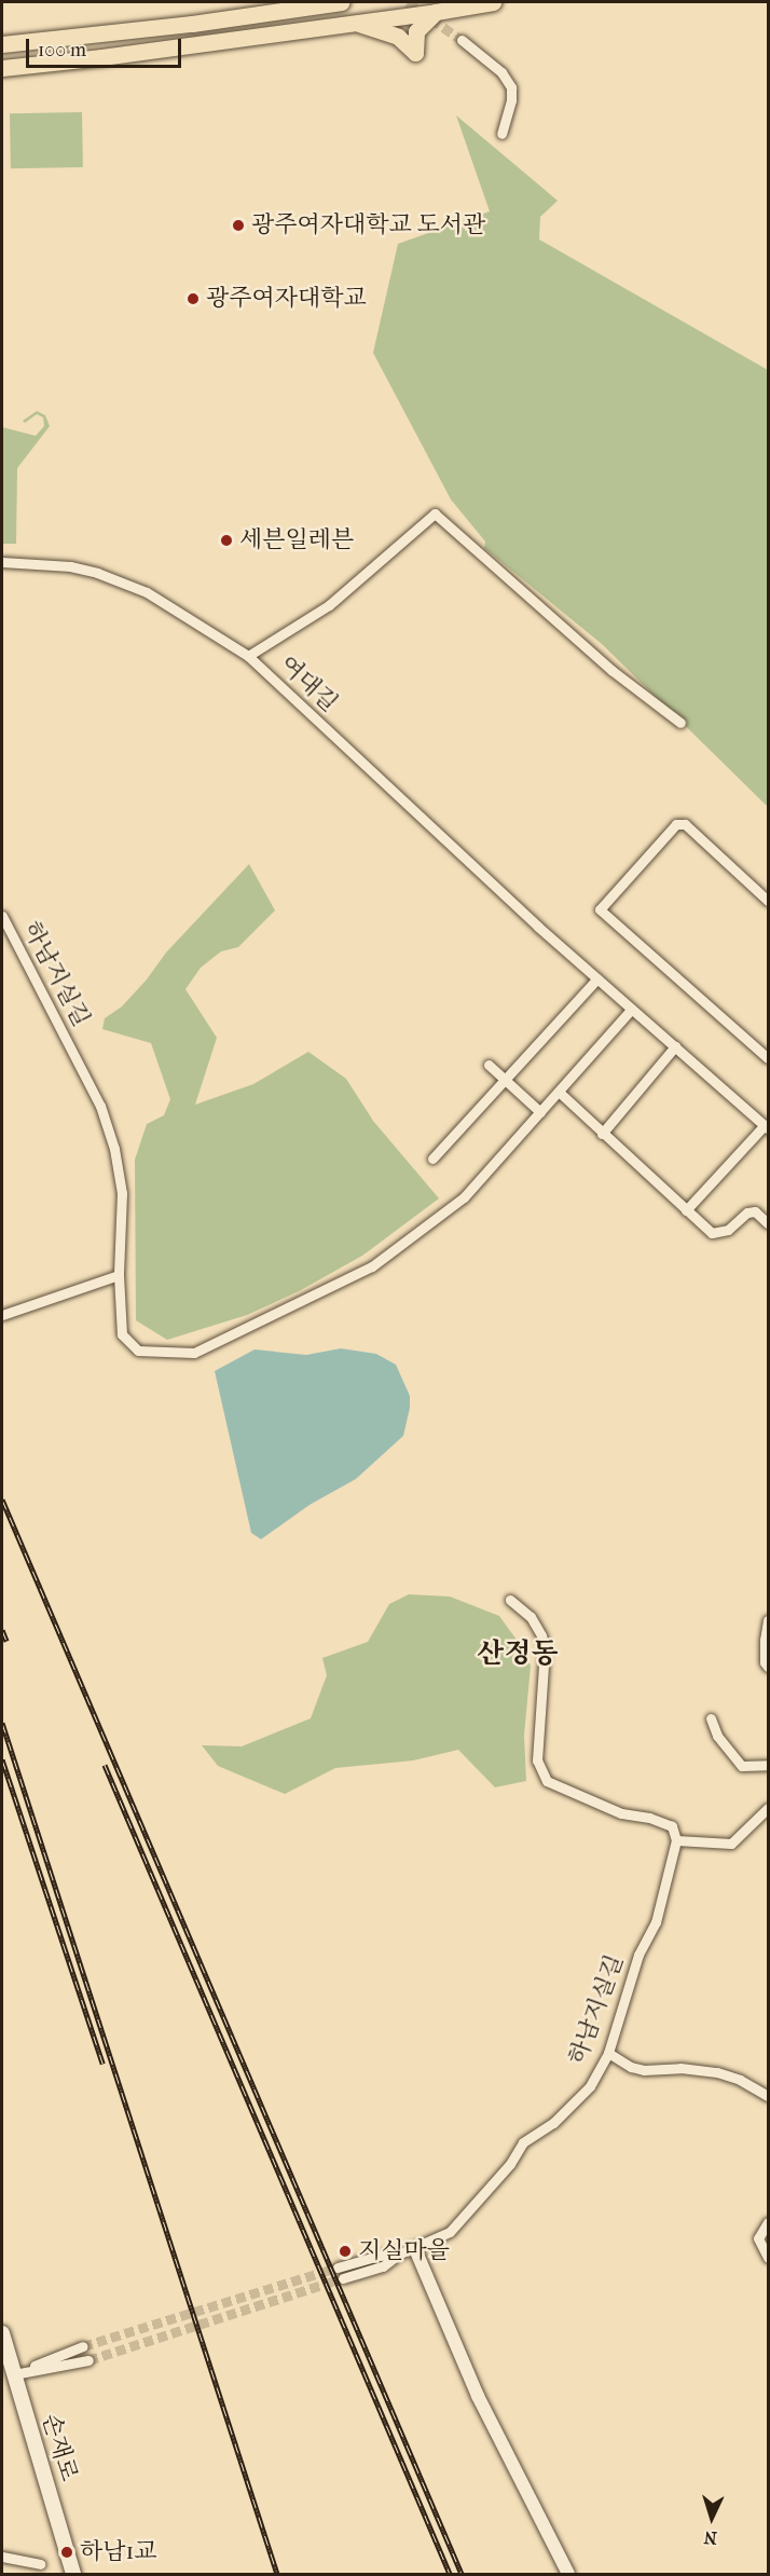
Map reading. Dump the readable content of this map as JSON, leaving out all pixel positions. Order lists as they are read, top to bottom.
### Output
{
  "streets": {
    "main road": ["손재로"],
    "street": ["여대길", "하남지실길"]
  },
  "crossings": [
    ["여대길", "하남지실길"]
  ],
  "districts": ["산정동"],
  "places": [
    "광주여자대학교 도서관",
    "광주여자대학교",
    "세븐일레븐",
    "지실마을",
    "하남1교"
  ],
  "scale_bar": "100 m",
  "north": "bottom"
}
